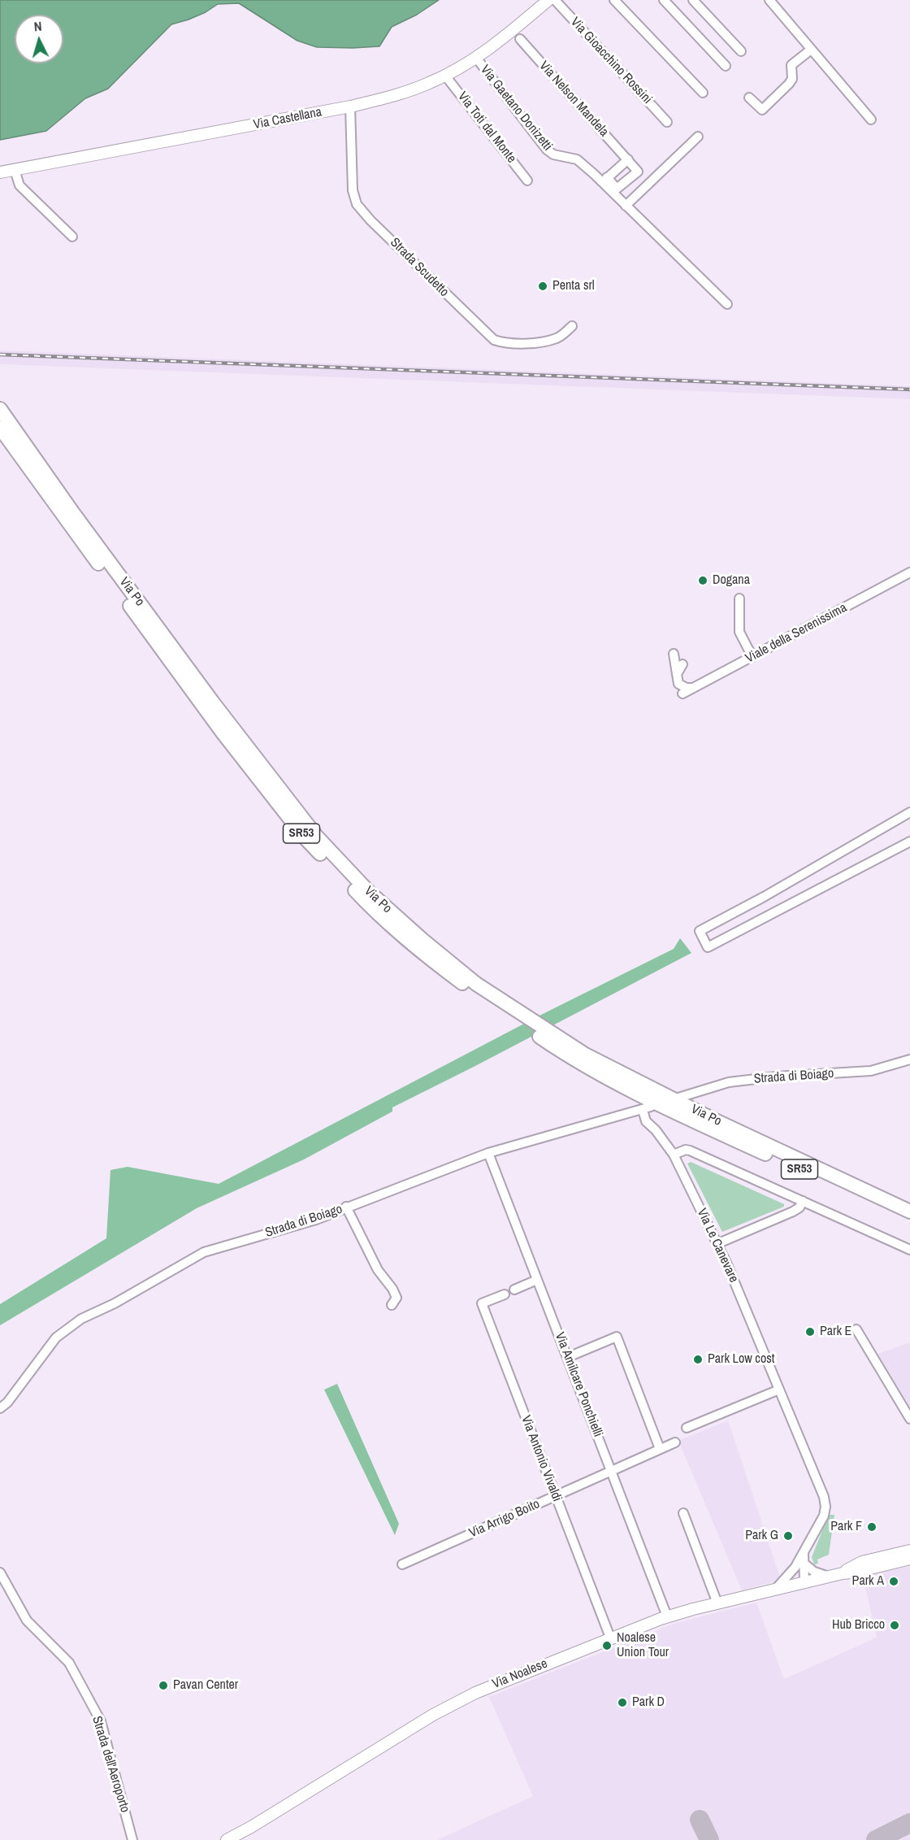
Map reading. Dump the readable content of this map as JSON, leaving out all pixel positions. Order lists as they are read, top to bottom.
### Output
{
  "streets": {
    "highway": ["Via Po", "SR53"],
    "main road": ["Via Castellana", "Via Noalese"],
    "street": [
      "Via Gioacchino Rossini",
      "Via Nelson Mandela",
      "Via Gaetano Donizetti",
      "Via Toti dal Monte",
      "Strada Scudetto",
      "Viale della Serenissima",
      "Strada di Boiago",
      "Via Le Canevare",
      "Via Amilcare Ponchielli",
      "Via Antonio Vivaldi",
      "Via Arrigo Boito",
      "Strada dell'Aeroporto"
    ]
  },
  "crossings": [
    ["Via Nelson Mandela", "Via Gaetano Donizetti"],
    ["Via Nelson Mandela", "Via Castellana"],
    ["Via Gaetano Donizetti", "Via Castellana"],
    ["Via Castellana", "Via Toti dal Monte"],
    ["Via Castellana", "Strada Scudetto"],
    ["Strada di Boiago", "Via Le Canevare"],
    ["Strada di Boiago", "Via Amilcare Ponchielli"],
    ["Via Le Canevare", "Via Noalese"],
    ["Via Amilcare Ponchielli", "Via Arrigo Boito"],
    ["Via Amilcare Ponchielli", "Via Noalese"],
    ["Via Antonio Vivaldi", "Via Arrigo Boito"],
    ["Via Antonio Vivaldi", "Via Noalese"]
  ],
  "places": [
    "Penta srl",
    "Dogana",
    "Park E",
    "Park Low cost",
    "Park F",
    "Park G",
    "Park A",
    "Hub Bricco",
    "Noalese Union Tour",
    "Pavan Center",
    "Park D"
  ],
  "north": "top"
}
